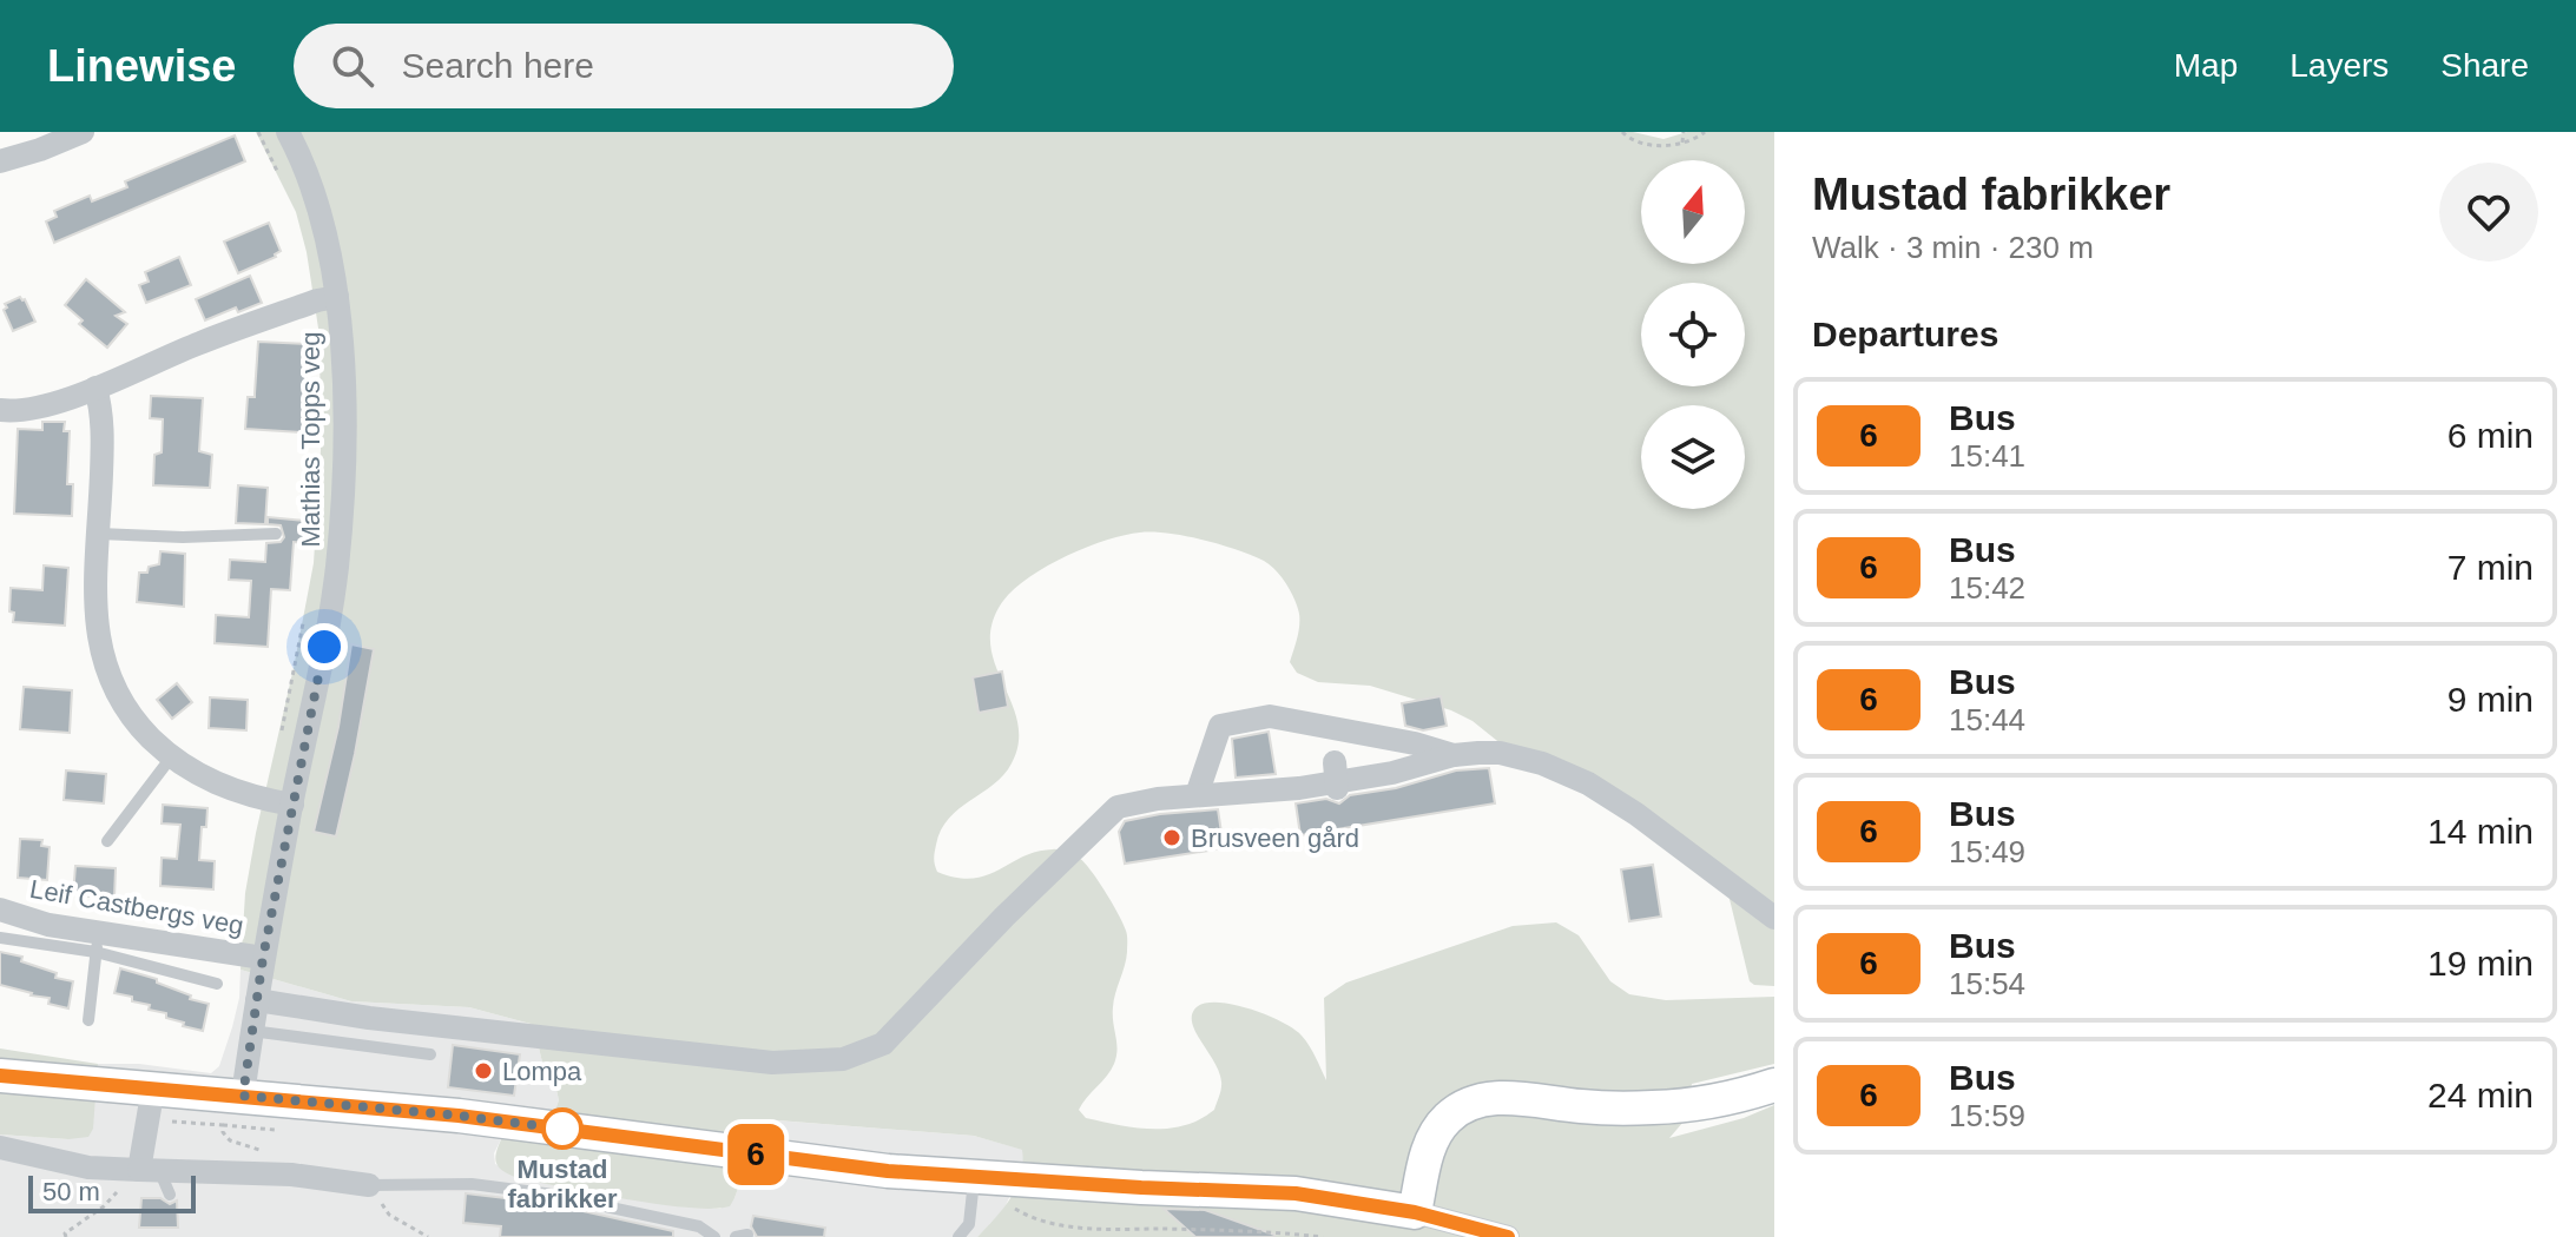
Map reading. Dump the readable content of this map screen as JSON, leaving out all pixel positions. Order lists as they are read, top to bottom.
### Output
{
  "streets": {
    "street": ["Mathias Topps veg", "Leif Castbergs veg"]
  },
  "crossings": [
    ["Mathias Topps veg", "Leif Castbergs veg"]
  ],
  "places": ["Brusveen gård", "Lompa", "Mustad fabrikker"],
  "lines": ["bus line 6"],
  "scale_bar": "50 m",
  "north": "top",
  "page": {
    "header": "Linewise",
    "search": "Search here",
    "nav": ["Map", "Layers", "Share"],
    "on_map": "6",
    "heading": [
      ["Mustad fabrikker", "Walk · 3 min · 230 m"],
      "Departures"
    ],
    "list": [
      {
        "mark": "6",
        "name": "Bus",
        "note": "15:41",
        "value": "6 min"
      },
      {
        "mark": "6",
        "name": "Bus",
        "note": "15:42",
        "value": "7 min"
      },
      {
        "mark": "6",
        "name": "Bus",
        "note": "15:44",
        "value": "9 min"
      },
      {
        "mark": "6",
        "name": "Bus",
        "note": "15:49",
        "value": "14 min"
      },
      {
        "mark": "6",
        "name": "Bus",
        "note": "15:54",
        "value": "19 min"
      },
      {
        "mark": "6",
        "name": "Bus",
        "note": "15:59",
        "value": "24 min"
      }
    ],
    "scale": "50 m"
  }
}
